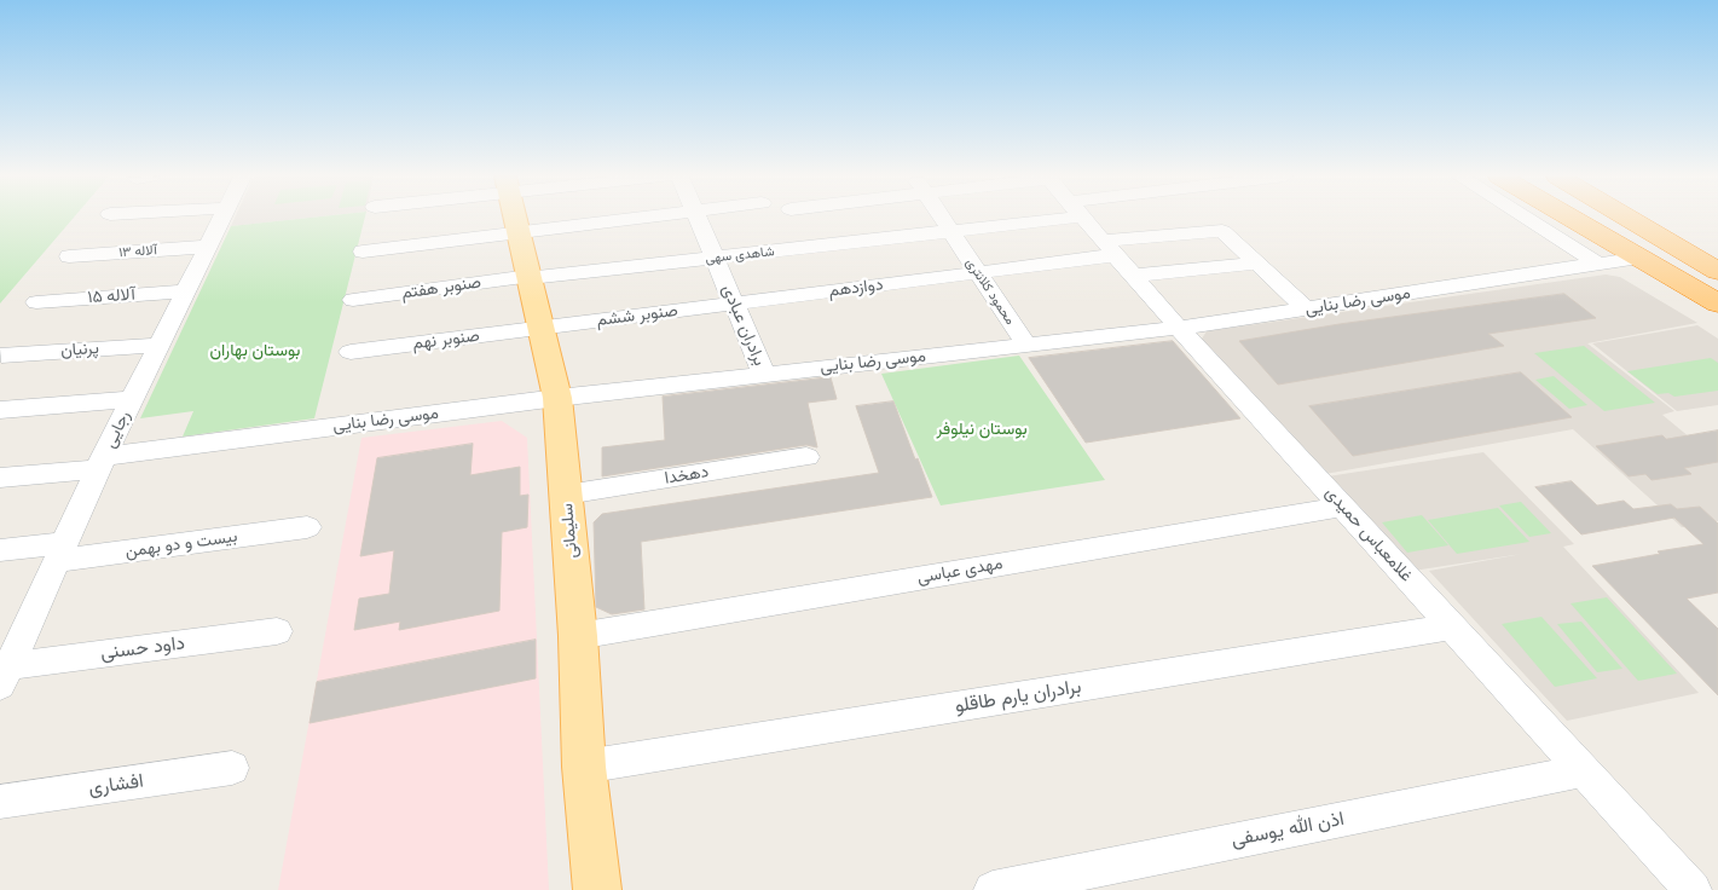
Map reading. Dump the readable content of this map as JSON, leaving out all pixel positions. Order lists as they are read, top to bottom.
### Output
{
  "streets": {
    "main road": ["سلیمانی"],
    "street": [
      "آلاله ۱۳",
      "شاهدی سهی",
      "صنوبر هفتم",
      "دوازدهم",
      "محمود کلانتری",
      "آلاله ۱۵",
      "موسی رضا بنایی",
      "صنوبر ششم",
      "برادران عبادی",
      "صنوبر نهم",
      "پرنیان",
      "رجایی",
      "دهخدا",
      "غلامعباس حمیدی",
      "بیست و دو بهمن",
      "مهدی عباسی",
      "داود حسنی",
      "برادران یارم طاقلو",
      "افشاری",
      "اذن الله یوسفی"
    ]
  },
  "crossings": [
    ["آلاله ۱۳", "رجایی"],
    ["شاهدی سهی", "صنوبر هفتم"],
    ["شاهدی سهی", "محمود کلانتری"],
    ["شاهدی سهی", "برادران عبادی"],
    ["شاهدی سهی", "سلیمانی"],
    ["صنوبر هفتم", "سلیمانی"],
    ["دوازدهم", "محمود کلانتری"],
    ["دوازدهم", "صنوبر ششم"],
    ["دوازدهم", "برادران عبادی"],
    ["دوازدهم", "غلامعباس حمیدی"],
    ["محمود کلانتری", "موسی رضا بنایی"],
    ["آلاله ۱۵", "رجایی"],
    ["موسی رضا بنایی", "برادران عبادی"],
    ["موسی رضا بنایی", "رجایی"],
    ["موسی رضا بنایی", "سلیمانی"],
    ["موسی رضا بنایی", "غلامعباس حمیدی"],
    ["صنوبر ششم", "برادران عبادی"],
    ["صنوبر ششم", "صنوبر نهم"],
    ["صنوبر ششم", "سلیمانی"],
    ["صنوبر نهم", "سلیمانی"],
    ["پرنیان", "رجایی"],
    ["رجایی", "بیست و دو بهمن"],
    ["رجایی", "داود حسنی"],
    ["دهخدا", "سلیمانی"],
    ["سلیمانی", "مهدی عباسی"],
    ["سلیمانی", "برادران یارم طاقلو"],
    ["غلامعباس حمیدی", "مهدی عباسی"],
    ["غلامعباس حمیدی", "برادران یارم طاقلو"],
    ["غلامعباس حمیدی", "اذن الله یوسفی"]
  ],
  "parks": ["بوستان بهاران", "بوستان نیلوفر"]
}
